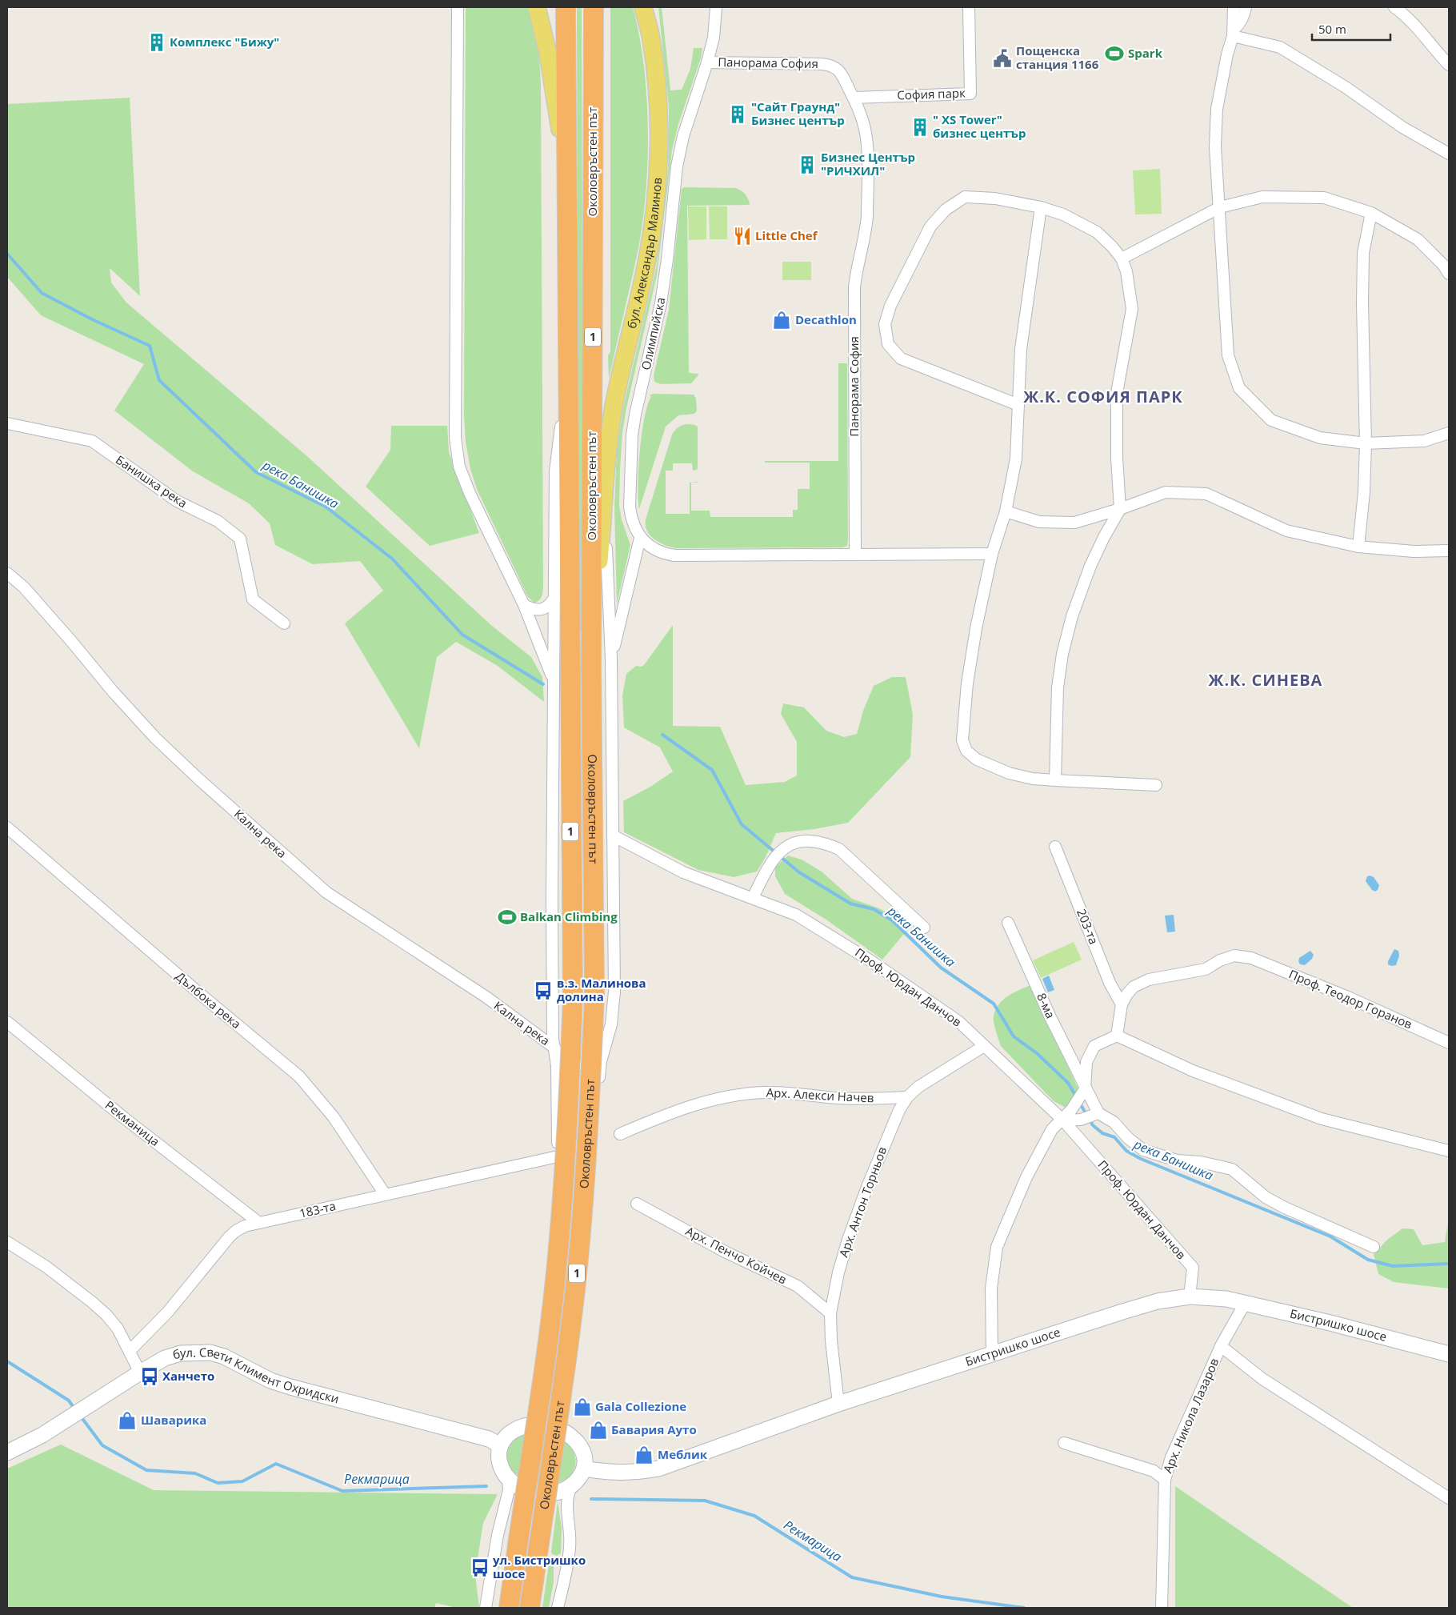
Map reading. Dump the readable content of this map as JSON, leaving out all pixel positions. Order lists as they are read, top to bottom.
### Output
{
  "streets": {
    "highway": ["Околовръстен път", "1"],
    "main road": ["бул. Александър Малинов"],
    "street": [
      "Панорама София",
      "София парк",
      "Олимпийска",
      "Банишка река",
      "Кална река",
      "203-та",
      "Проф. Юрдан Данчов",
      "Проф. Теодор Горанов",
      "Дълбока река",
      "8-ма",
      "Арх. Алекси Начев",
      "Рекманица",
      "Арх. Антон Торньов",
      "183-та",
      "Арх. Пенчо Койчев",
      "Бистришко шосе",
      "бул. Свети Климент Охридски",
      "Арх. Никола Лазаров"
    ]
  },
  "crossings": [
    ["Панорама София", "София парк"],
    ["Панорама София", "Олимпийска"],
    ["Околовръстен път", "бул. Александър Малинов"],
    ["203-та", "Проф. Теодор Горанов"],
    ["Проф. Юрдан Данчов", "Арх. Антон Торньов"],
    ["Проф. Юрдан Данчов", "Бистришко шосе"],
    ["Дълбока река", "183-та"],
    ["Арх. Алекси Начев", "Арх. Антон Торньов"],
    ["Рекманица", "183-та"],
    ["Арх. Антон Торньов", "Арх. Пенчо Койчев"],
    ["Арх. Антон Торньов", "Бистришко шосе"],
    ["Бистришко шосе", "бул. Свети Климент Охридски"],
    ["Бистришко шосе", "Арх. Никола Лазаров"]
  ],
  "districts": ["Ж.К. СОФИЯ ПАРК", "Ж.К. СИНЕВА"],
  "water": ["река Банишка", "Рекмарица"],
  "places": {
    "building": [
      "Комплекс \"Бижу\"",
      "\"Сайт Граунд\" Бизнес център",
      "\" XS Tower\" бизнес център",
      "Бизнес Център \"РИЧХИЛ\""
    ],
    "sports": ["Spark", "Balkan Climbing"],
    "public building": ["Пощенска станция 1166"],
    "restaurant": ["Little Chef"],
    "shop": [
      "Decathlon",
      "Gala Collezione",
      "Шаварика",
      "Бавария Ауто",
      "Меблик"
    ],
    "bus stop": ["в.з. Малинова долина", "Ханчето", "ул. Бистришко шосе"]
  },
  "scale_bar": "50 m"
}
